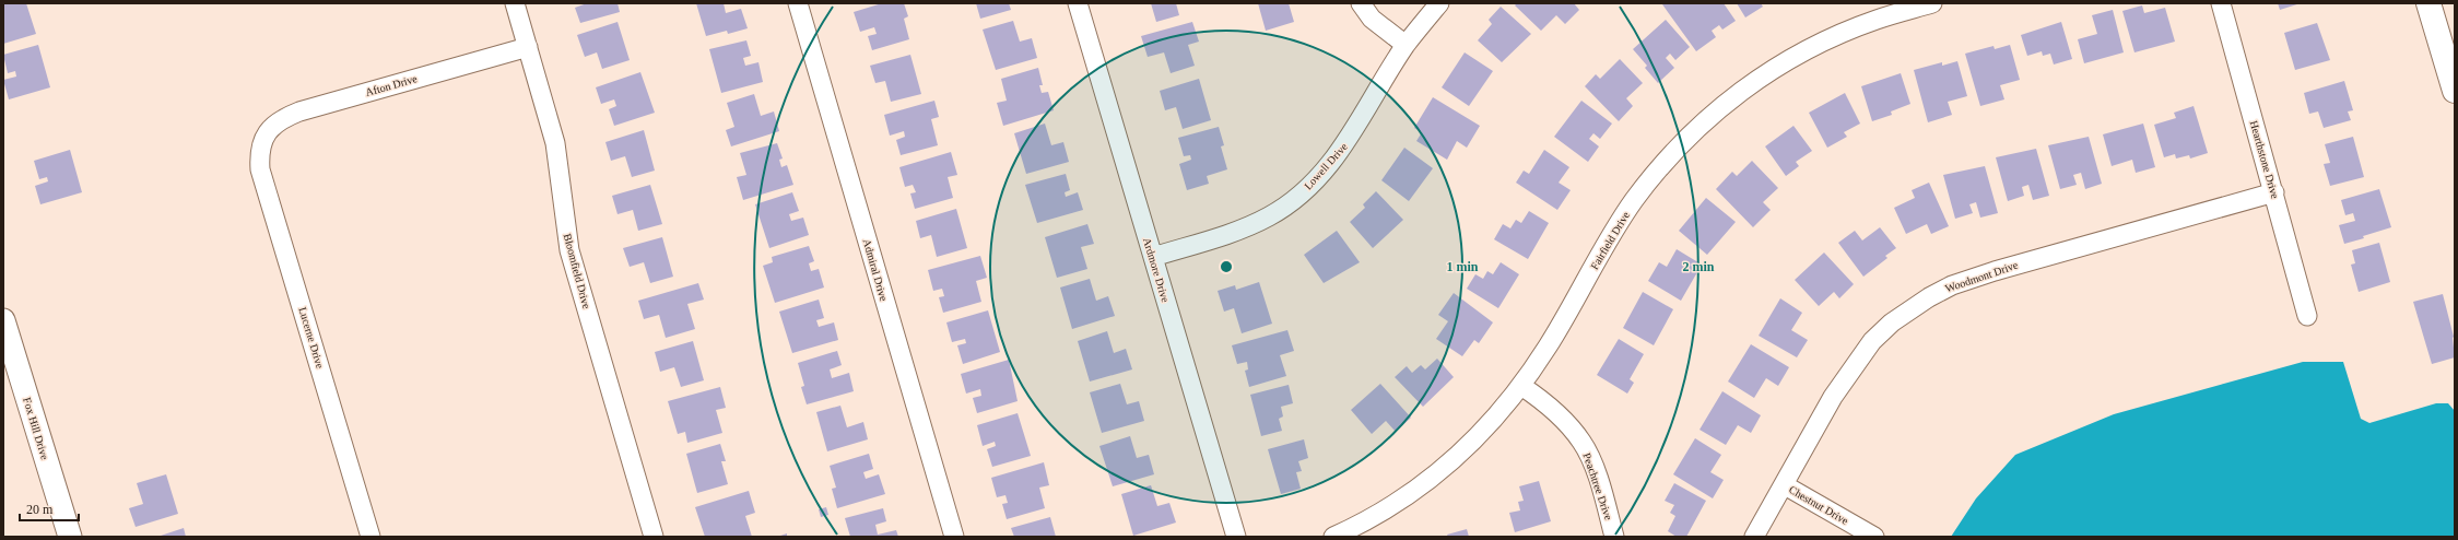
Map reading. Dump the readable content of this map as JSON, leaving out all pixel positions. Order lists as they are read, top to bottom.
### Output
{
  "streets": {
    "street": [
      "Afton Drive",
      "Hearthstone Drive",
      "Lowell Drive",
      "Fairfield Drive",
      "Admiral Drive",
      "Ardmore Drive",
      "Bloomfield Drive",
      "Woodmont Drive",
      "Lucerne Drive",
      "Fox Hill Drive",
      "Peachtree Drive",
      "Chestnut Drive"
    ]
  },
  "crossings": [
    ["Afton Drive", "Bloomfield Drive"],
    ["Afton Drive", "Lucerne Drive"],
    ["Hearthstone Drive", "Woodmont Drive"],
    ["Lowell Drive", "Ardmore Drive"],
    ["Fairfield Drive", "Peachtree Drive"],
    ["Woodmont Drive", "Chestnut Drive"]
  ],
  "scale_bar": "20 m",
  "rings": ["1 min", "2 min"]
}
